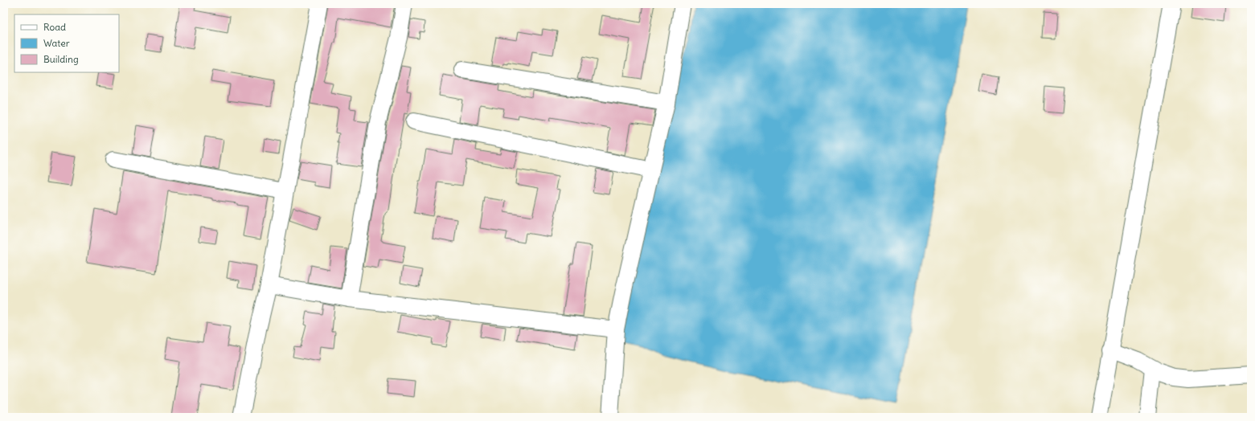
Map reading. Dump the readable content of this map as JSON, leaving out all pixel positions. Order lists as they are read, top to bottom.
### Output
{
  "legend": ["Road", "Water", "Building"]
}
